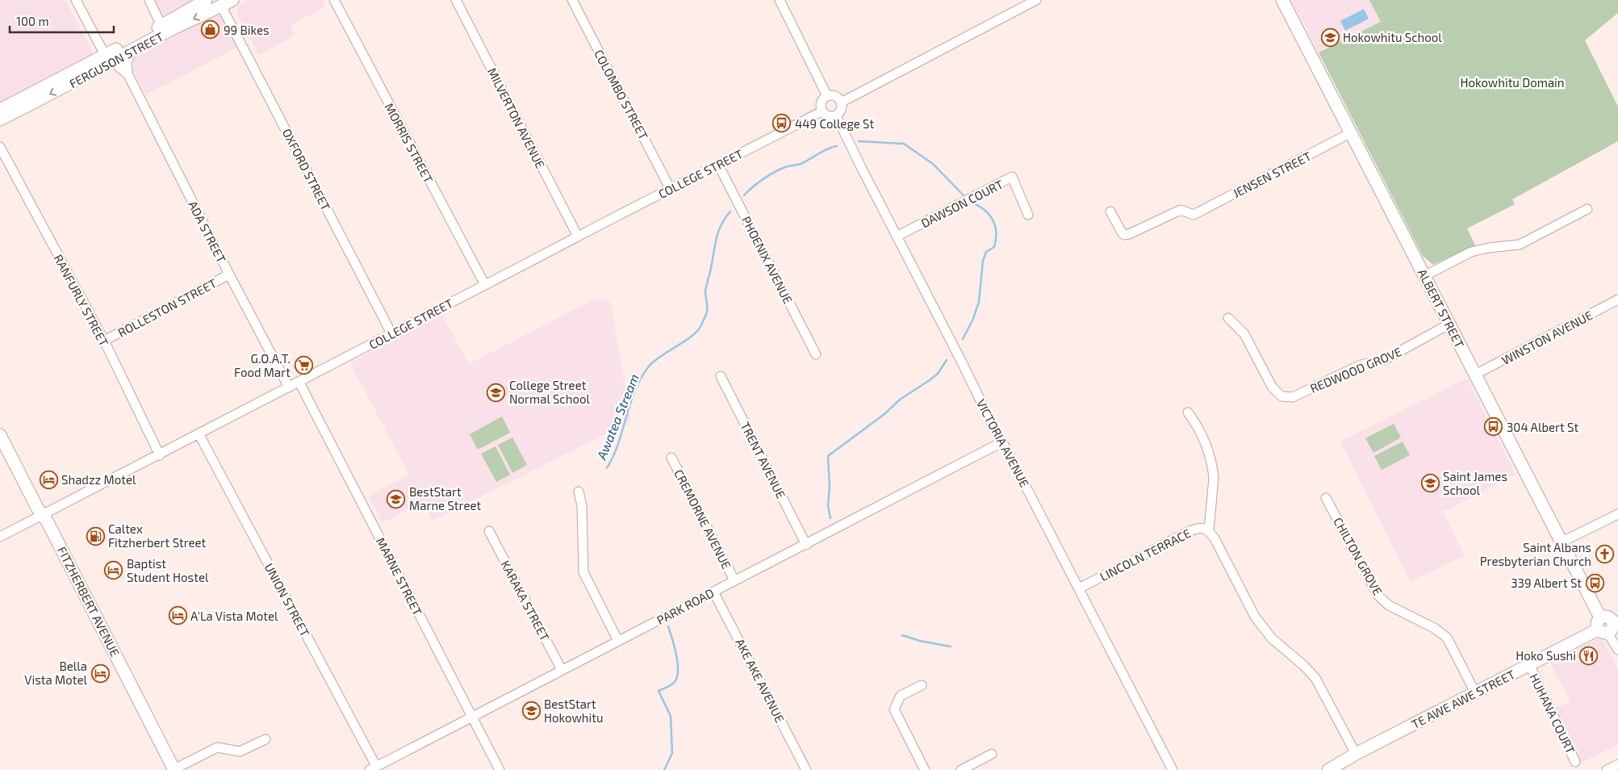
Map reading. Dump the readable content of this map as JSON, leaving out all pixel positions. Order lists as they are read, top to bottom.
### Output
{
  "streets": {
    "main road": [
      "FERGUSON STREET",
      "ALBERT STREET",
      "FITZHERBERT AVENUE",
      "TE AWE AWE STREET"
    ],
    "street": [
      "COLOMBO STREET",
      "MILVERTON AVENUE",
      "MORRIS STREET",
      "OXFORD STREET",
      "COLLEGE STREET",
      "JENSEN STREET",
      "DAWSON COURT",
      "ADA STREET",
      "PHOENIX AVENUE",
      "RANFURLY STREET",
      "ROLLESTON STREET",
      "WINSTON AVENUE",
      "REDWOOD GROVE",
      "VICTORIA AVENUE",
      "TRENT AVENUE",
      "CREMORNE AVENUE",
      "LINCOLN TERRACE",
      "CHILTON GROVE",
      "MARNE STREET",
      "UNION STREET",
      "KARAKA STREET",
      "PARK ROAD",
      "AKE AKE AVENUE",
      "HUHANA COURT"
    ]
  },
  "crossings": [
    ["FERGUSON STREET", "OXFORD STREET"],
    ["FERGUSON STREET", "ADA STREET"],
    ["COLOMBO STREET", "COLLEGE STREET"],
    ["MILVERTON AVENUE", "COLLEGE STREET"],
    ["MORRIS STREET", "COLLEGE STREET"],
    ["OXFORD STREET", "COLLEGE STREET"],
    ["COLLEGE STREET", "ADA STREET"],
    ["COLLEGE STREET", "PHOENIX AVENUE"],
    ["COLLEGE STREET", "RANFURLY STREET"],
    ["COLLEGE STREET", "VICTORIA AVENUE"],
    ["COLLEGE STREET", "MARNE STREET"],
    ["COLLEGE STREET", "UNION STREET"],
    ["COLLEGE STREET", "FITZHERBERT AVENUE"],
    ["JENSEN STREET", "ALBERT STREET"],
    ["DAWSON COURT", "VICTORIA AVENUE"],
    ["ADA STREET", "ROLLESTON STREET"],
    ["RANFURLY STREET", "ROLLESTON STREET"],
    ["ALBERT STREET", "WINSTON AVENUE"],
    ["ALBERT STREET", "REDWOOD GROVE"],
    ["ALBERT STREET", "TE AWE AWE STREET"],
    ["VICTORIA AVENUE", "LINCOLN TERRACE"],
    ["VICTORIA AVENUE", "PARK ROAD"],
    ["TRENT AVENUE", "PARK ROAD"],
    ["CREMORNE AVENUE", "PARK ROAD"],
    ["LINCOLN TERRACE", "TE AWE AWE STREET"],
    ["CHILTON GROVE", "TE AWE AWE STREET"],
    ["MARNE STREET", "PARK ROAD"],
    ["UNION STREET", "PARK ROAD"],
    ["KARAKA STREET", "PARK ROAD"],
    ["PARK ROAD", "AKE AKE AVENUE"],
    ["TE AWE AWE STREET", "HUHANA COURT"]
  ],
  "water": ["Awatea Stream"],
  "parks": ["Hokowhitu Domain"],
  "places": {
    "shop": ["99 Bikes"],
    "school or university": [
      "Hokowhitu School",
      "College Street Normal School",
      "Saint James School",
      "BestStart Marne Street",
      "BestStart Hokowhitu"
    ],
    "bus stop": ["449 College St", "304 Albert St", "339 Albert St"],
    "supermarket": ["G.O.A.T. Food Mart"],
    "hotel": [
      "Shadzz Motel",
      "Baptist Student Hostel",
      "A'La Vista Motel",
      "Bella Vista Motel"
    ],
    "fuel station": ["Caltex Fitzherbert Street"],
    "church": ["Saint Albans Presbyterian Church"],
    "restaurant": ["Hoko Sushi"]
  },
  "scale_bar": "100 m"
}
